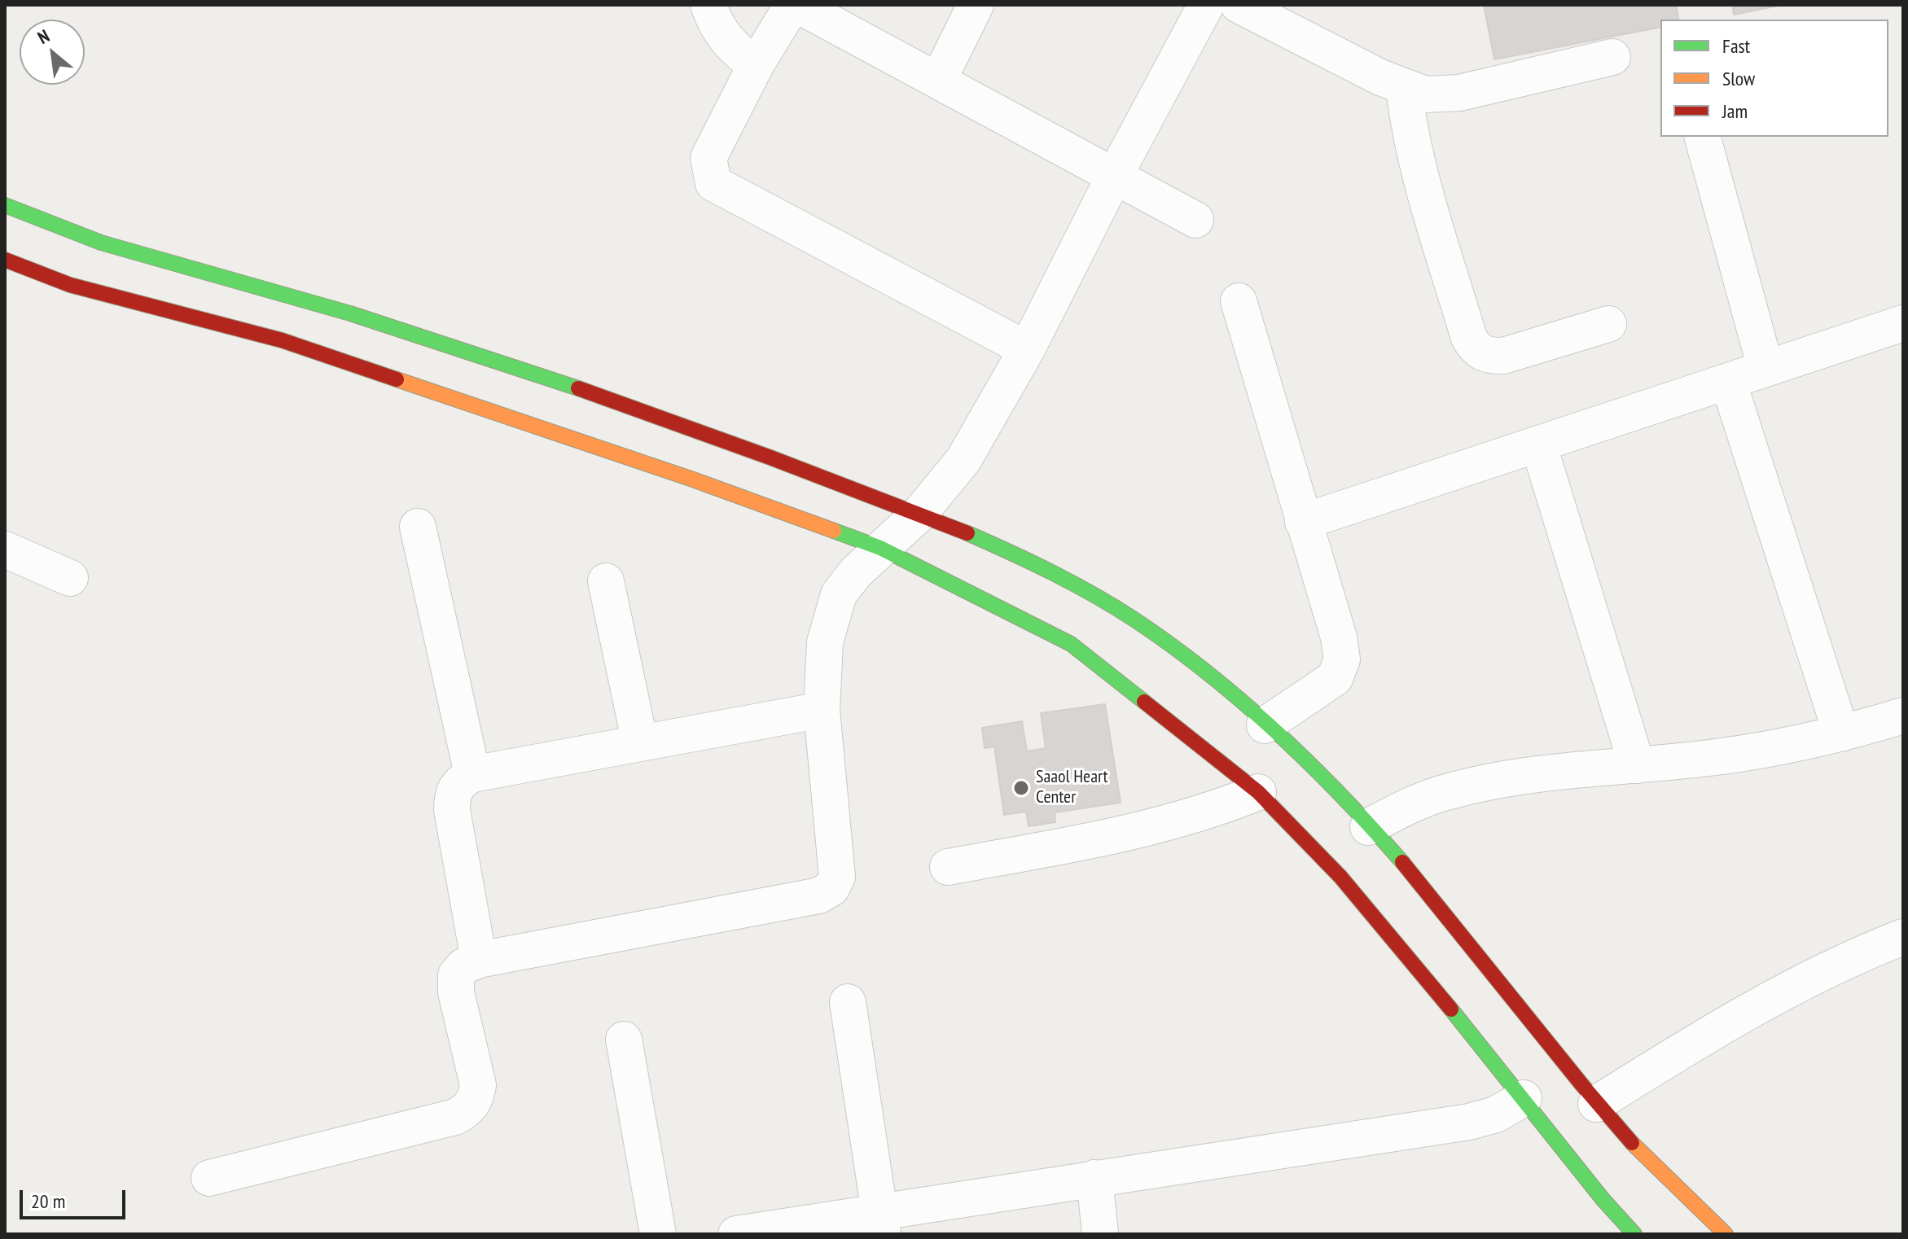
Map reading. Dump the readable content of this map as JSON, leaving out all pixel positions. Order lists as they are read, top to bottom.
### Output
{
  "places": ["Saaol Heart Center"],
  "legend": ["Fast", "Slow", "Jam"],
  "scale_bar": "20 m",
  "north": "top left"
}
